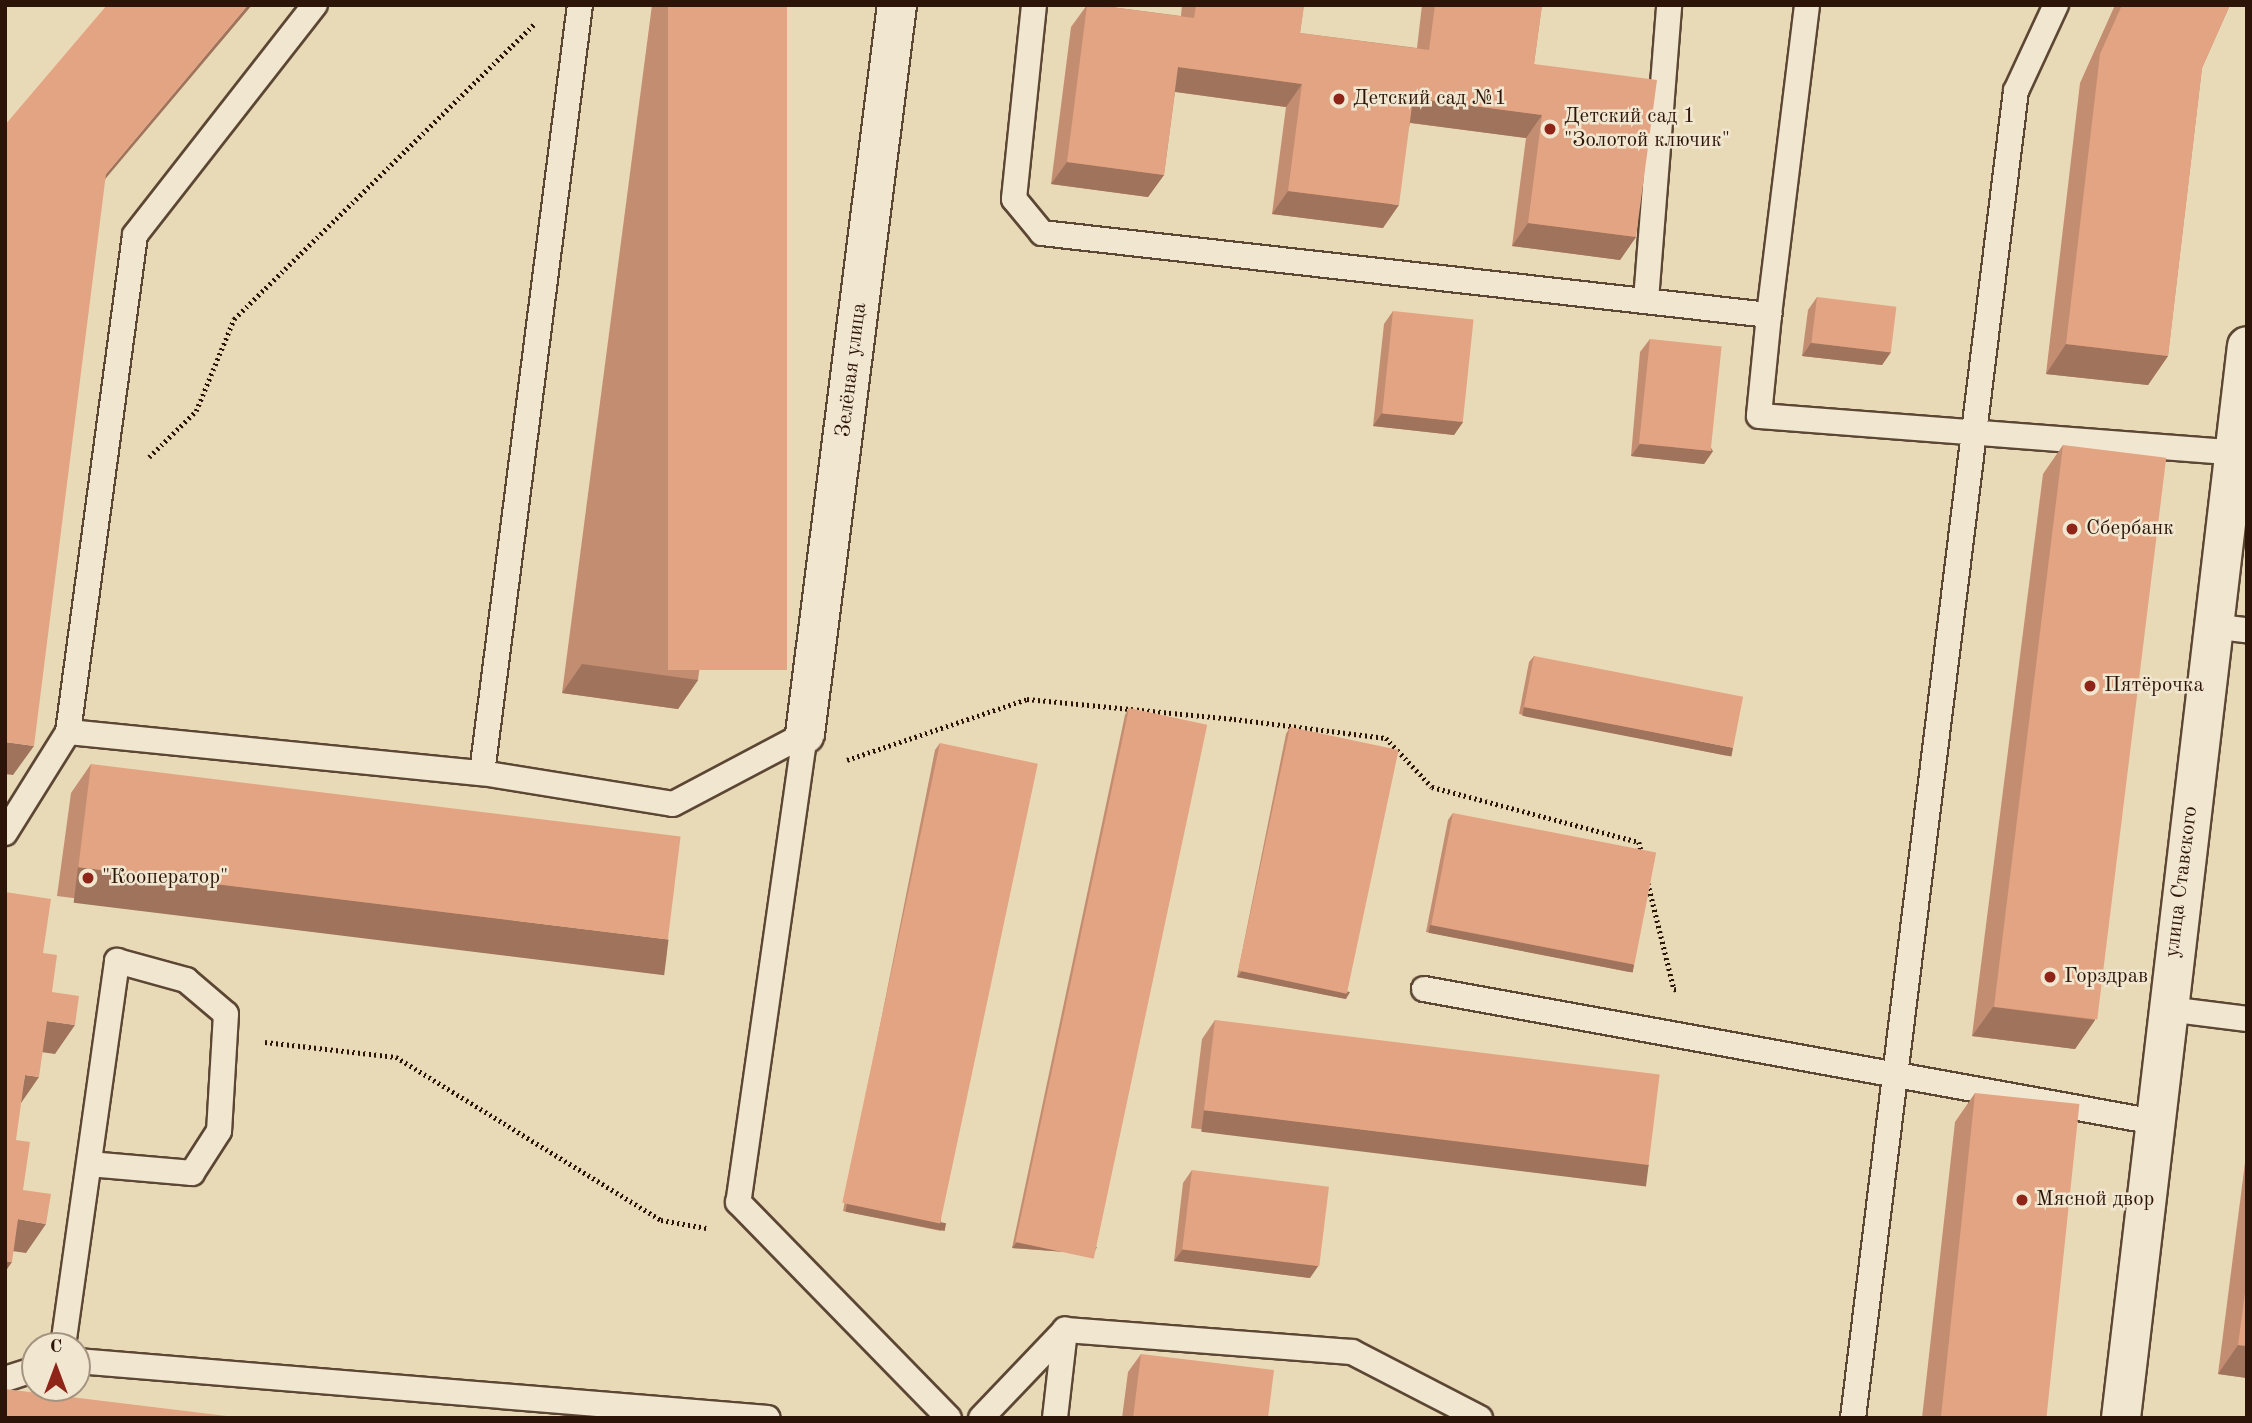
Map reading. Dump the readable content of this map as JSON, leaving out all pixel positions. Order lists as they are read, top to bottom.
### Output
{
  "streets": {
    "street": ["Зелёная улица", "улица Ставского"]
  },
  "places": [
    "Детский сад №1",
    "Детский сад 1 \"Золотой ключик\"",
    "Сбербанк",
    "Пятёрочка",
    "\"Кооператор\"",
    "Горздрав",
    "Мясной двор"
  ],
  "north": "top"
}
